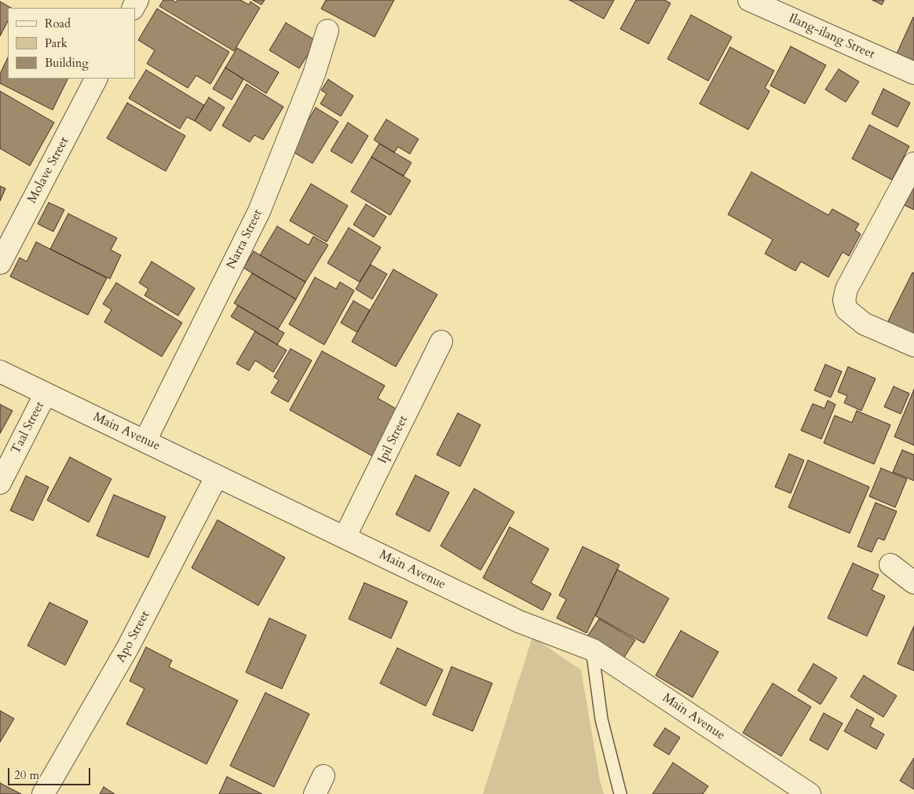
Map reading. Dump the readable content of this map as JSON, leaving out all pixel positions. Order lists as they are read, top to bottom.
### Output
{
  "streets": {
    "street": [
      "Ilang-ilang Street",
      "Molave Street",
      "Narra Street",
      "Taal Street",
      "Main Avenue",
      "Ipil Street",
      "Apo Street"
    ]
  },
  "crossings": [
    ["Narra Street", "Main Avenue"],
    ["Taal Street", "Main Avenue"],
    ["Main Avenue", "Ipil Street"],
    ["Main Avenue", "Apo Street"]
  ],
  "legend": ["Road", "Park", "Building"],
  "scale_bar": "20 m"
}
